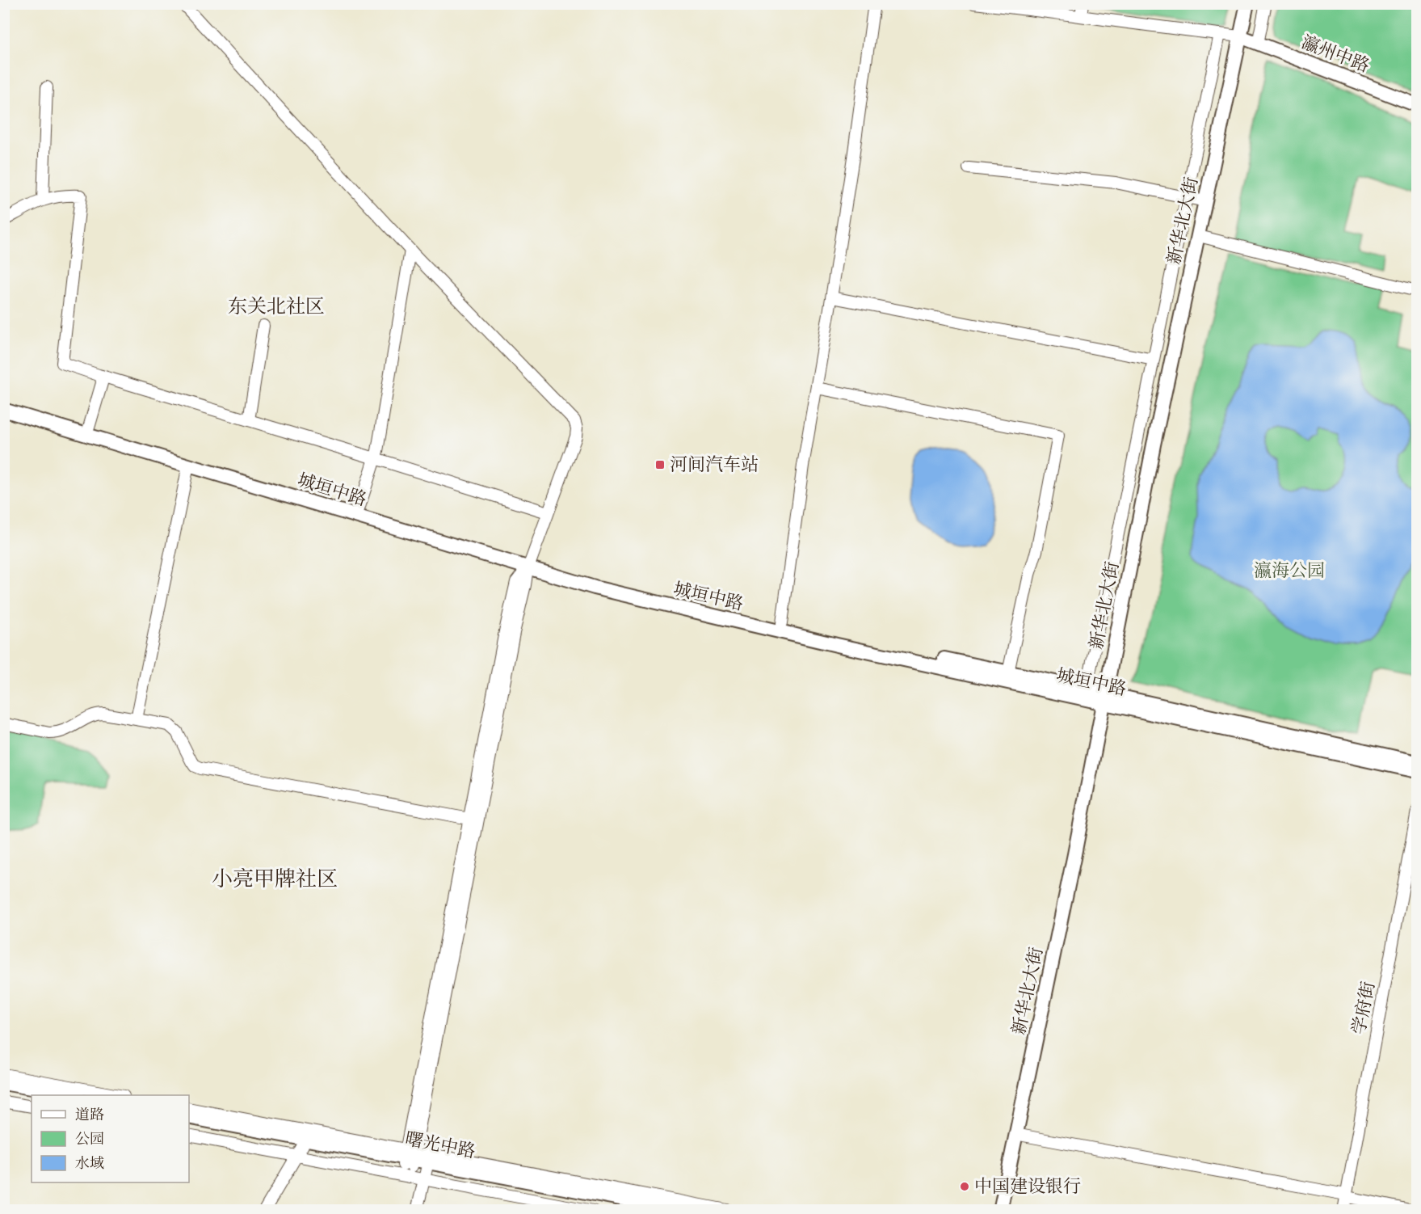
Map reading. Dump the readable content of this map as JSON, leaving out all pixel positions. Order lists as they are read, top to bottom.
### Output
{
  "streets": {
    "main road": [
      "瀛州中路",
      "新华北大街",
      "城垣中路",
      "曙光中路"
    ],
    "street": ["学府街"]
  },
  "crossings": [
    ["瀛州中路", "新华北大街"],
    ["新华北大街", "城垣中路"]
  ],
  "districts": ["东关北社区", "小亮甲牌社区"],
  "parks": ["瀛海公园"],
  "places": {
    "transit": ["河间汽车站"],
    "other": ["中国建设银行"]
  },
  "legend": ["道路", "公园", "水域"]
}
